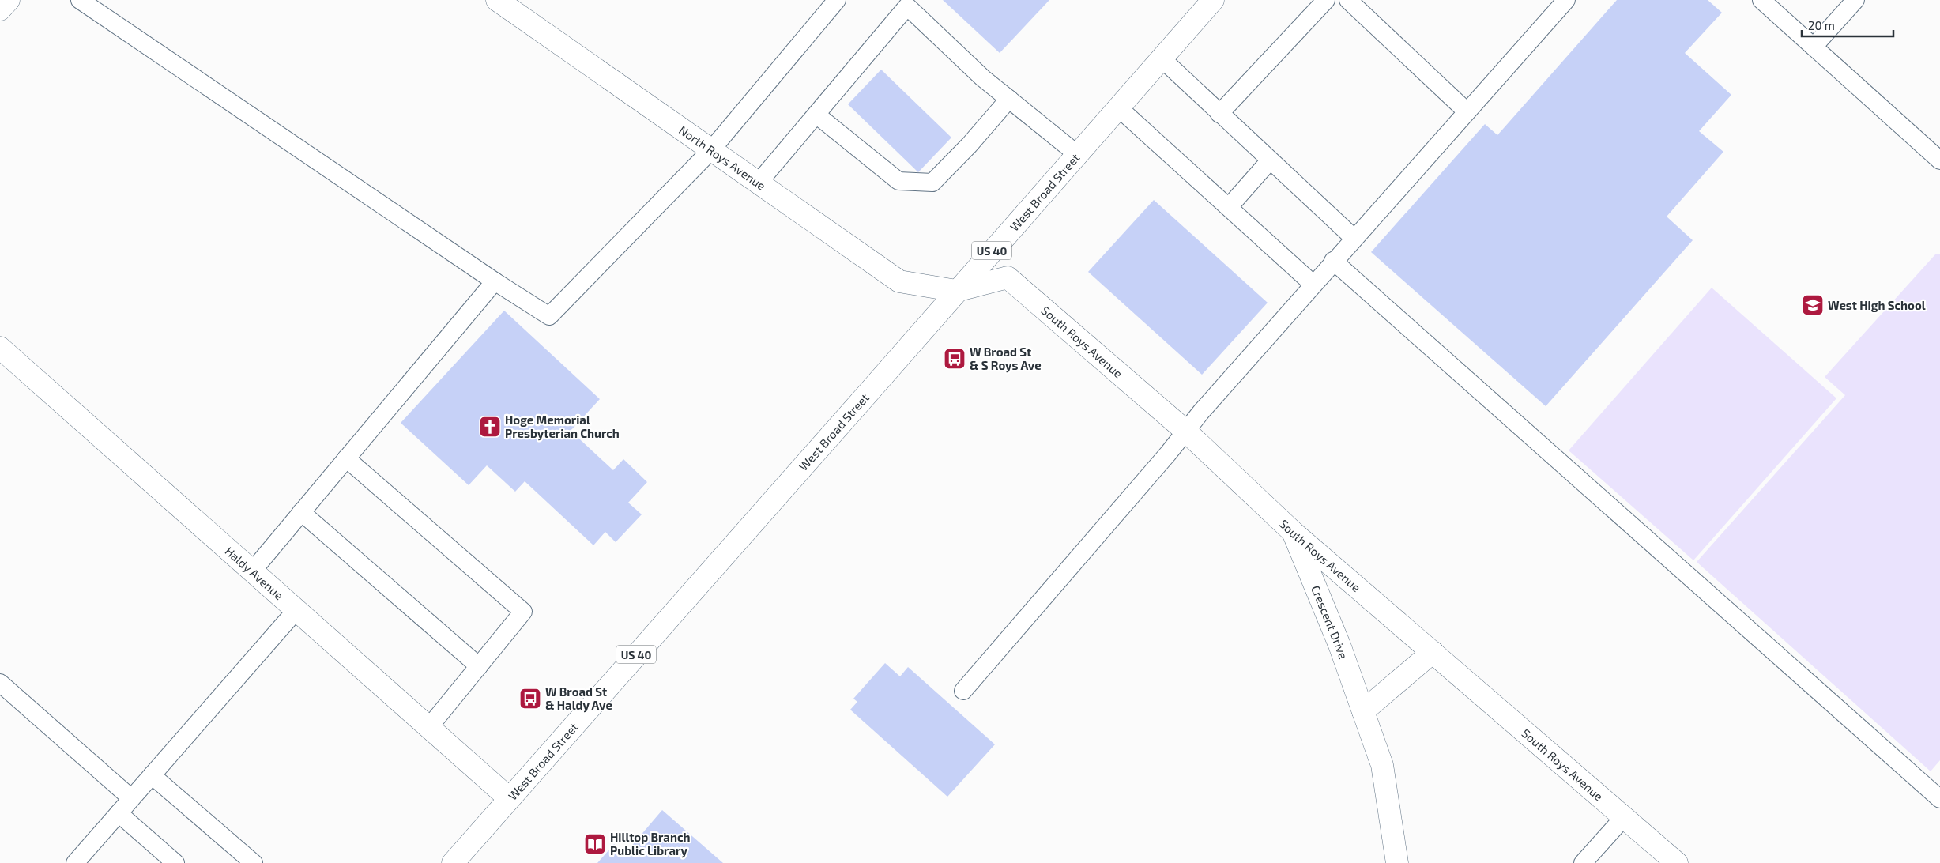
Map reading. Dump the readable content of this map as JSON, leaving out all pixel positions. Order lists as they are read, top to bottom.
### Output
{
  "streets": {
    "street": [
      "North Roys Avenue",
      "West Broad Street",
      "US 40",
      "South Roys Avenue",
      "Haldy Avenue",
      "Crescent Drive"
    ]
  },
  "crossings": [
    ["North Roys Avenue", "West Broad Street"],
    ["North Roys Avenue", "South Roys Avenue"],
    ["West Broad Street", "South Roys Avenue"],
    ["West Broad Street", "Haldy Avenue"],
    ["South Roys Avenue", "Crescent Drive"]
  ],
  "places": {
    "school or university": ["West High School"],
    "bus stop": ["W Broad St & S Roys Ave", "W Broad St & Haldy Ave"],
    "church": ["Hoge Memorial Presbyterian Church"],
    "library": ["Hilltop Branch Public Library"]
  },
  "scale_bar": "20 m"
}
